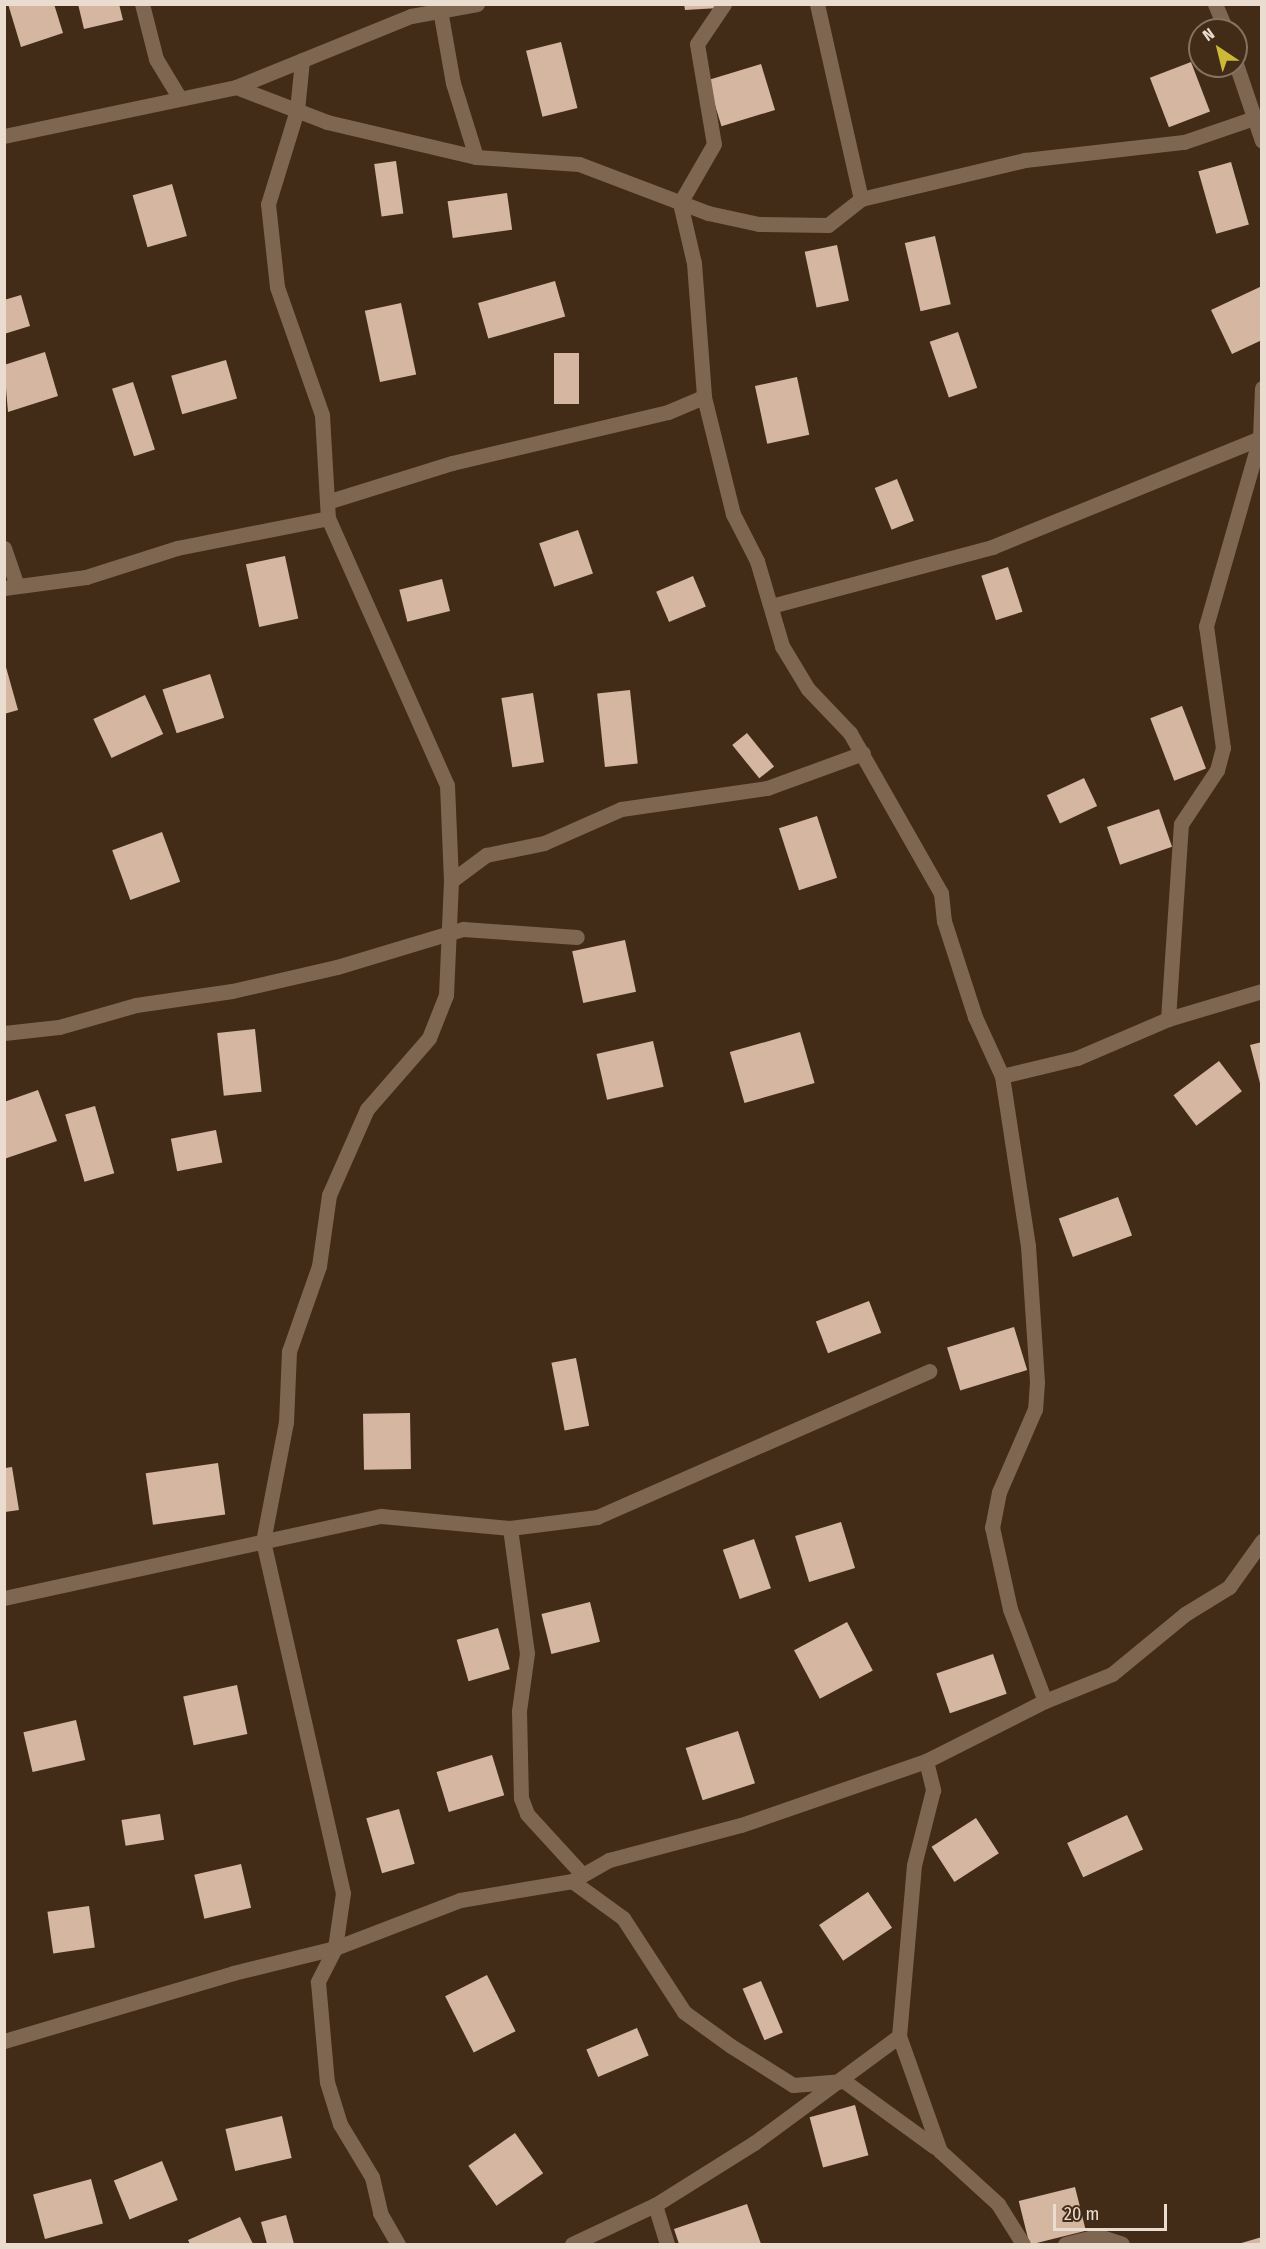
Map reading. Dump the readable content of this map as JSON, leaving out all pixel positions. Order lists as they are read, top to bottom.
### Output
{
  "scale_bar": "20 m",
  "north": "top left"
}
